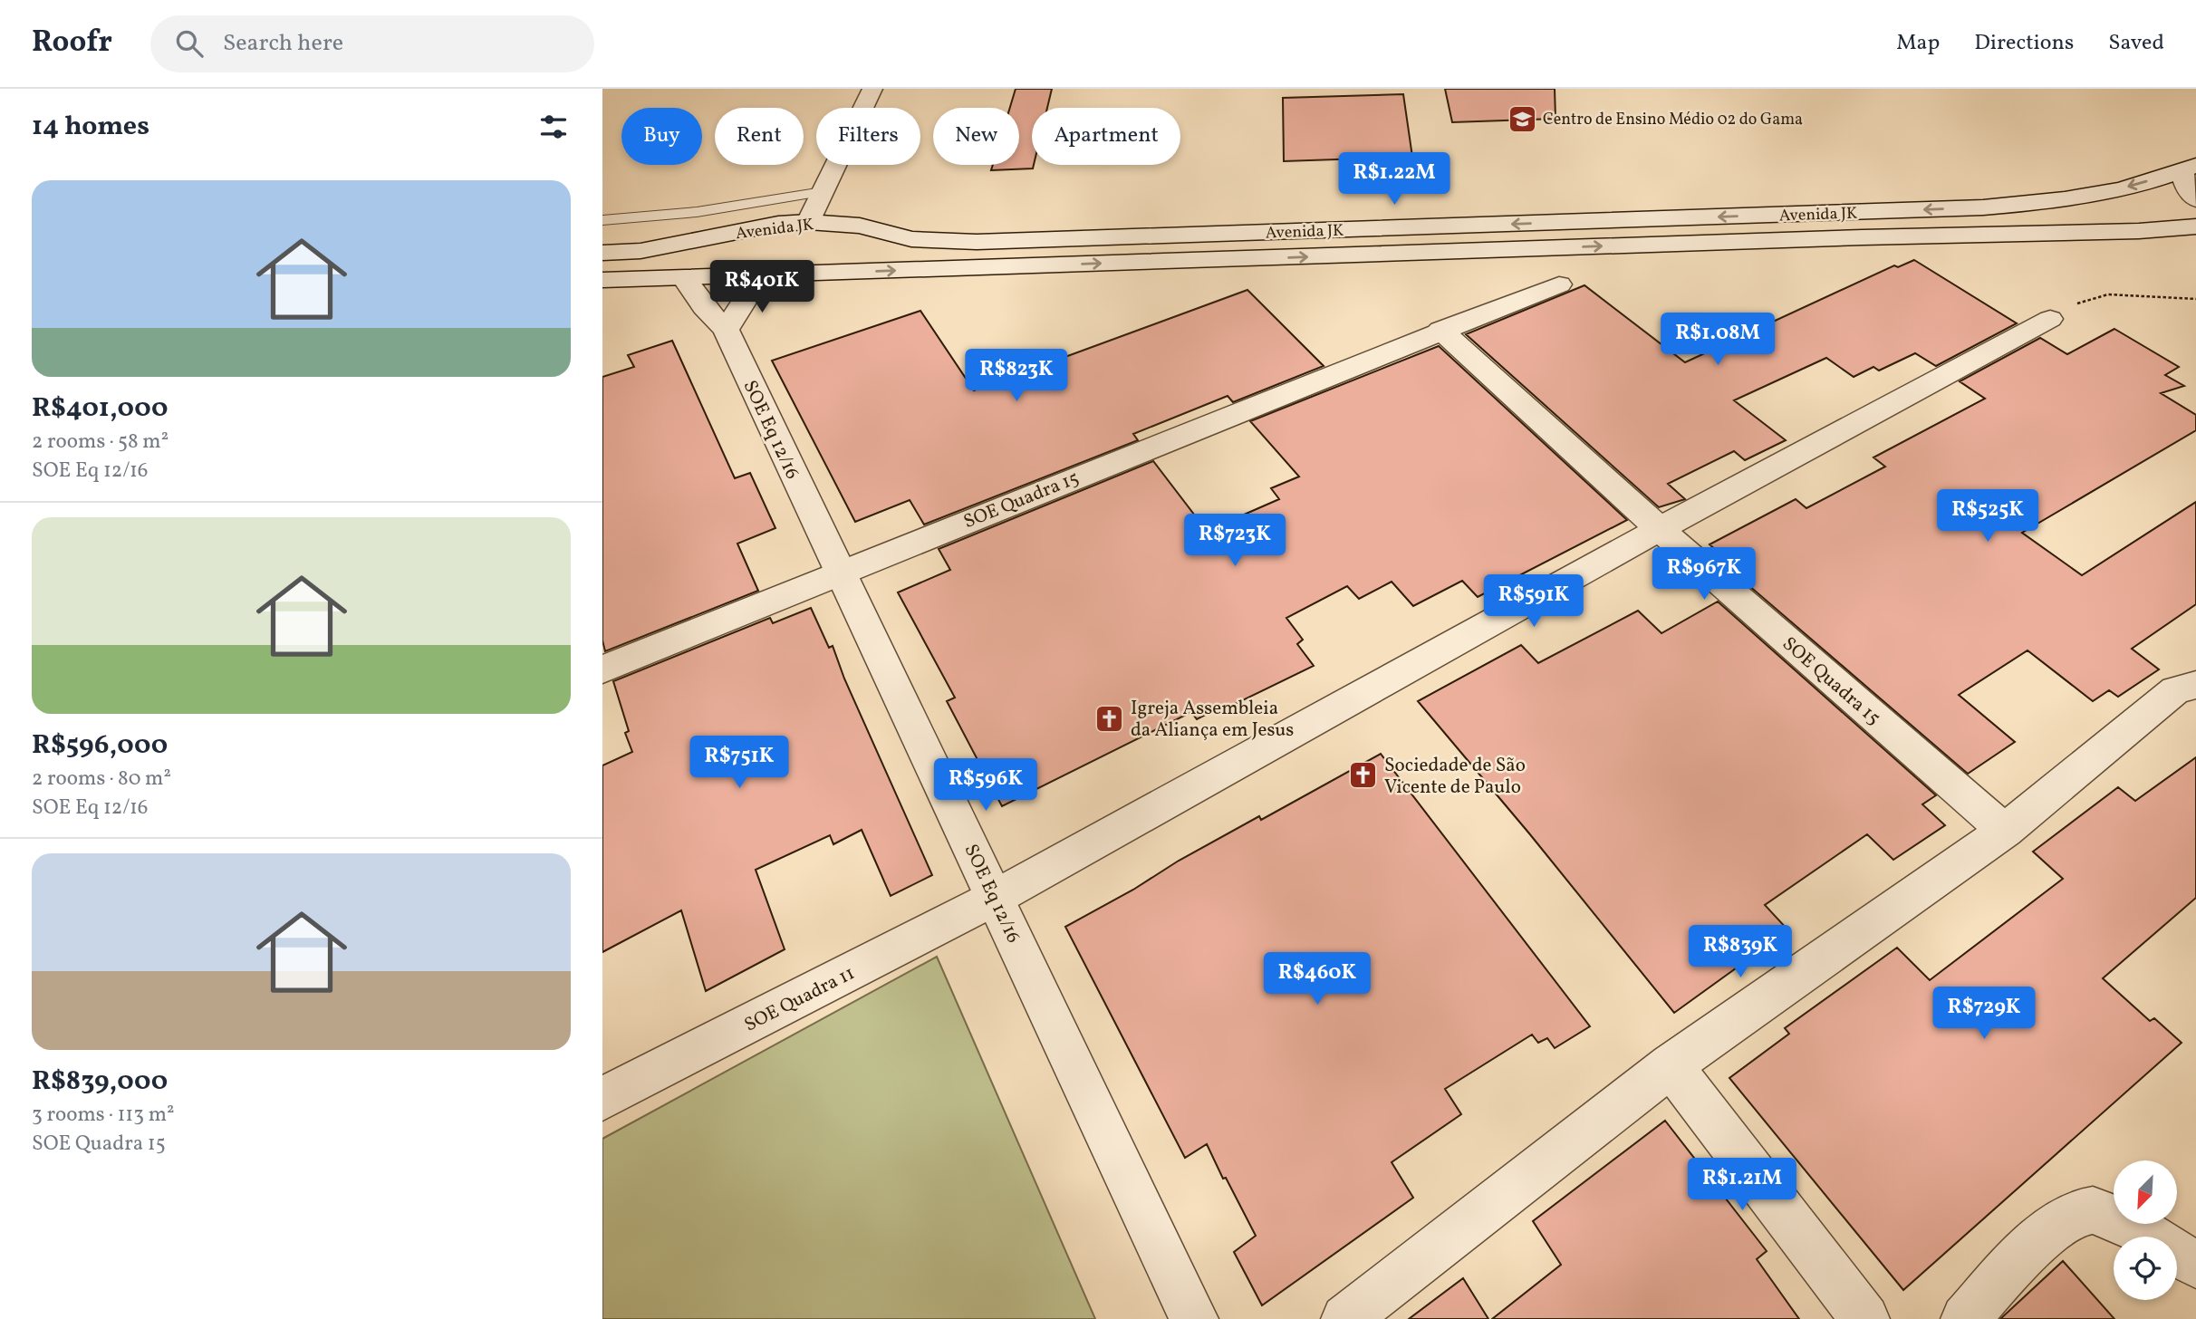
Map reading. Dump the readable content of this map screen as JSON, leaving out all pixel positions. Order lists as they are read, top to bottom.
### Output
{
  "streets": {
    "street": [
      "Avenida JK",
      "SOE Eq 12/16",
      "SOE Quadra 15",
      "SOE Quadra 11"
    ]
  },
  "crossings": [
    ["Avenida JK", "SOE Eq 12/16"],
    ["SOE Eq 12/16", "SOE Quadra 15"],
    ["SOE Eq 12/16", "SOE Quadra 11"]
  ],
  "places": {
    "school or university": ["Centro de Ensino Médio 02 do Gama"],
    "church": ["Igreja Assembleia da Aliança em Jesus", "Sociedade de São Vicente de Paulo"]
  },
  "north": "bottom left",
  "page": {
    "header": "Roofr",
    "search": "Search here",
    "nav": ["Map", "Directions", "Saved"],
    "heading": "14 homes",
    "chip": [
      "Buy",
      "Rent",
      "Filters",
      "New",
      "Apartment"
    ],
    "price": [
      "R$1.22M",
      "R$401K",
      "R$1.08M",
      "R$823K",
      "R$525K",
      "R$723K",
      "R$967K",
      "R$591K",
      "R$751K",
      "R$596K",
      "R$839K",
      "R$460K",
      "R$729K",
      "R$1.21M"
    ],
    "list": [
      {
        "name": "R$401,000",
        "note": "2 rooms · 58 m² · SOE Eq 12/16"
      },
      {
        "name": "R$596,000",
        "note": "2 rooms · 80 m² · SOE Eq 12/16"
      },
      {
        "name": "R$839,000",
        "note": "3 rooms · 113 m² · SOE Quadra 15"
      }
    ]
  }
}
